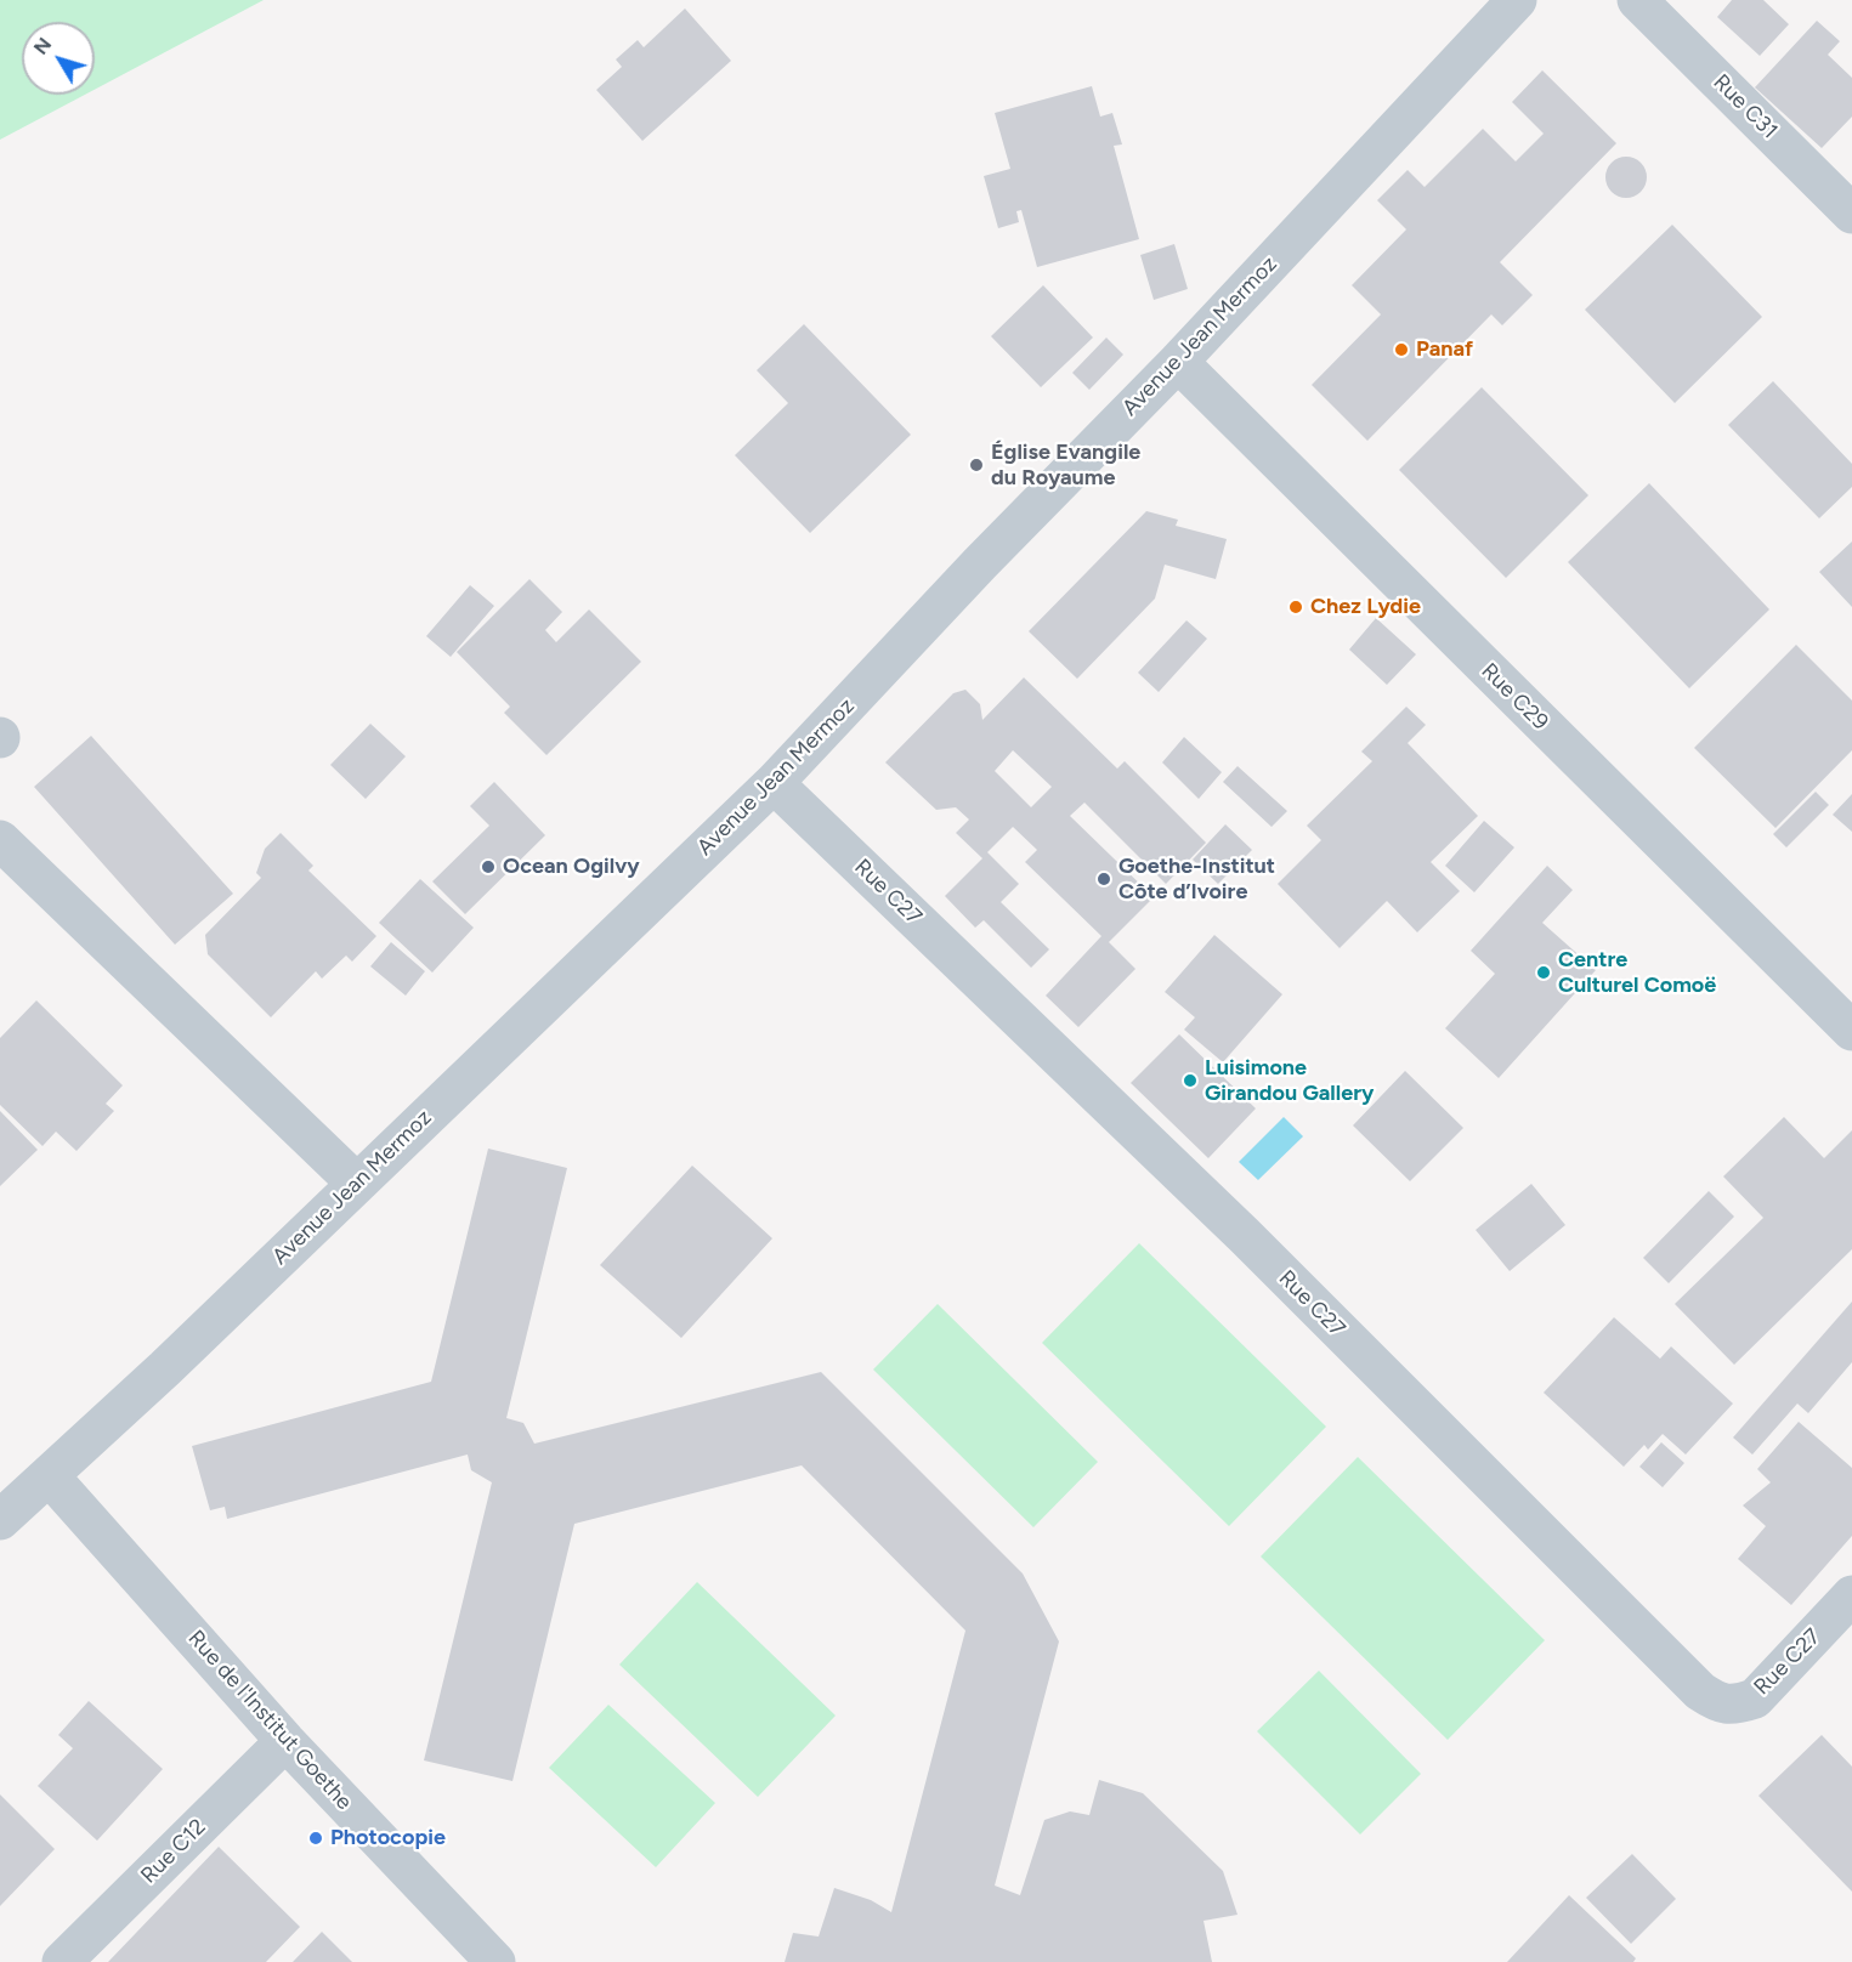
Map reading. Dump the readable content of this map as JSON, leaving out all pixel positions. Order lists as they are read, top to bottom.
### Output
{
  "streets": {
    "street": [
      "Rue C31",
      "Avenue Jean Mermoz",
      "Rue C29",
      "Rue C27",
      "Rue de l'Institut Goethe",
      "Rue C12"
    ]
  },
  "crossings": [
    ["Avenue Jean Mermoz", "Rue C29"],
    ["Avenue Jean Mermoz", "Rue C27"],
    ["Avenue Jean Mermoz", "Rue de l'Institut Goethe"],
    ["Rue de l'Institut Goethe", "Rue C12"]
  ],
  "places": [
    "Panaf",
    "Église Evangile du Royaume",
    "Chez Lydie",
    "Ocean Ogilvy",
    "Goethe-Institut Côte d’Ivoire",
    "Centre Culturel Comoë",
    "Luisimone Girandou Gallery",
    "Photocopie"
  ],
  "north": "top left"
}
